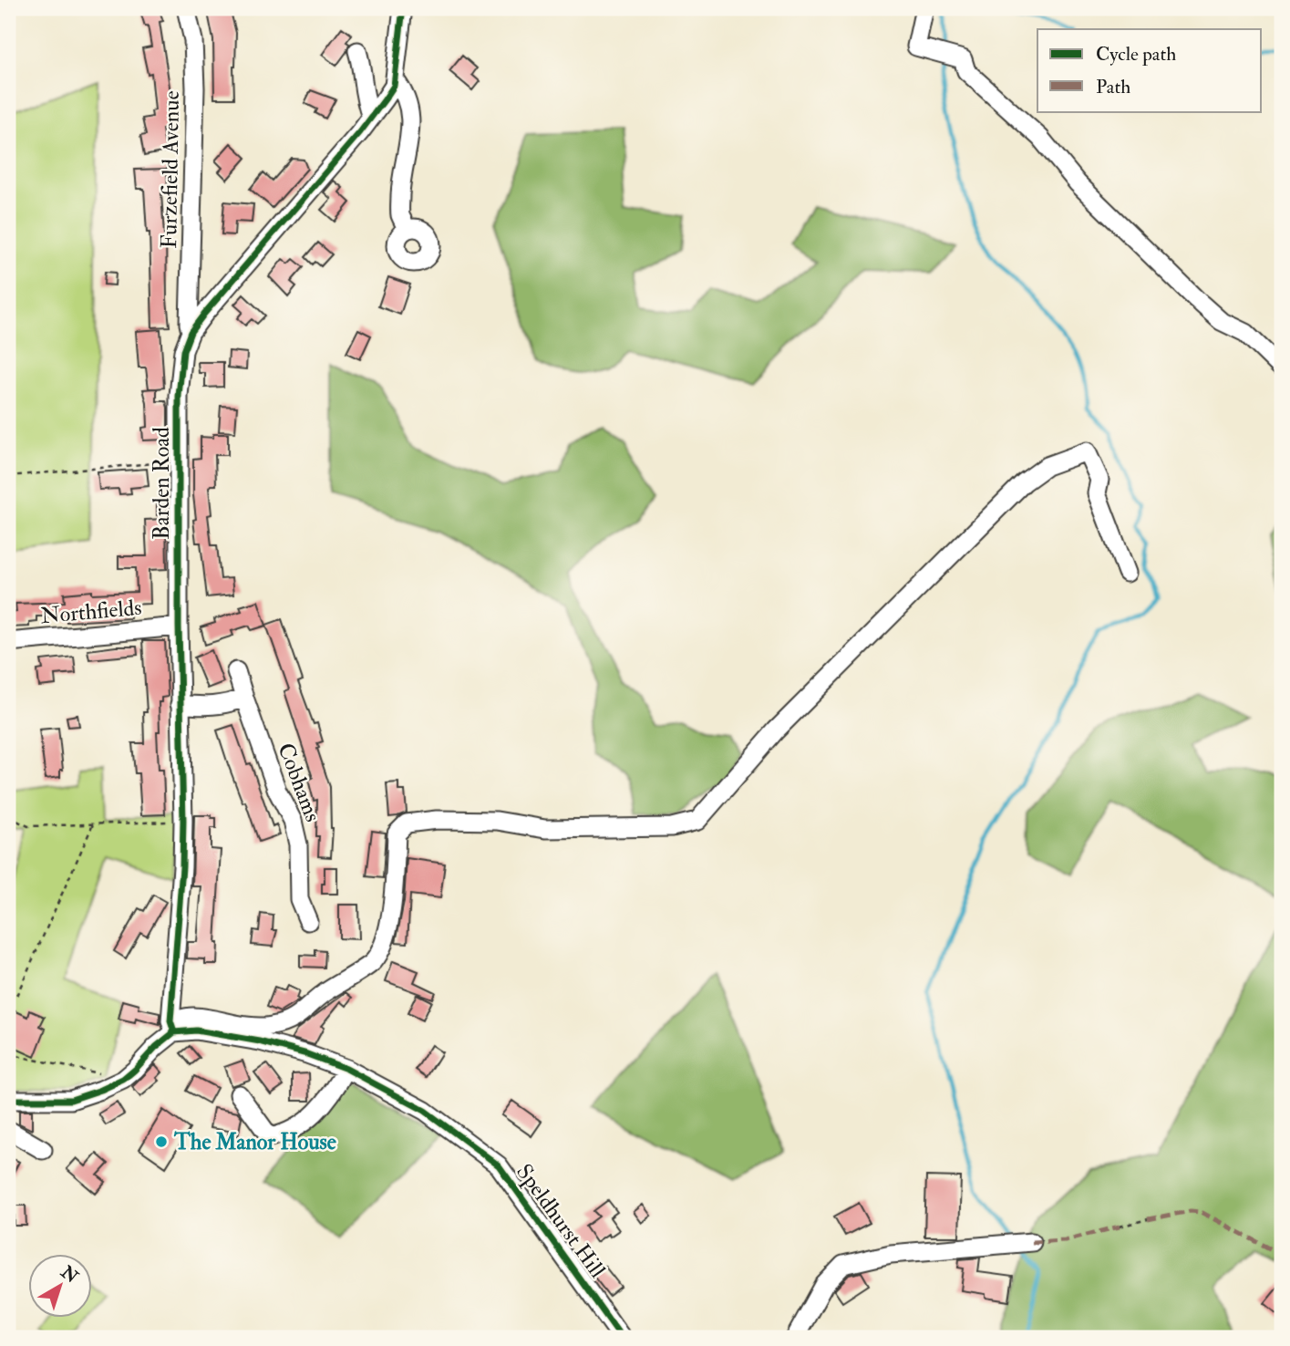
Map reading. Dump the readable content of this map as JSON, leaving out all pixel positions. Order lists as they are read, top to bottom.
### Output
{
  "streets": {
    "street": [
      "Furzefield Avenue",
      "Barden Road",
      "Northfields",
      "Cobhams",
      "Speldhurst Hill"
    ]
  },
  "crossings": [
    ["Furzefield Avenue", "Barden Road"],
    ["Barden Road", "Northfields"],
    ["Barden Road", "Speldhurst Hill"]
  ],
  "places": ["The Manor House"],
  "legend": ["Cycle path", "Path"],
  "north": "top right"
}
